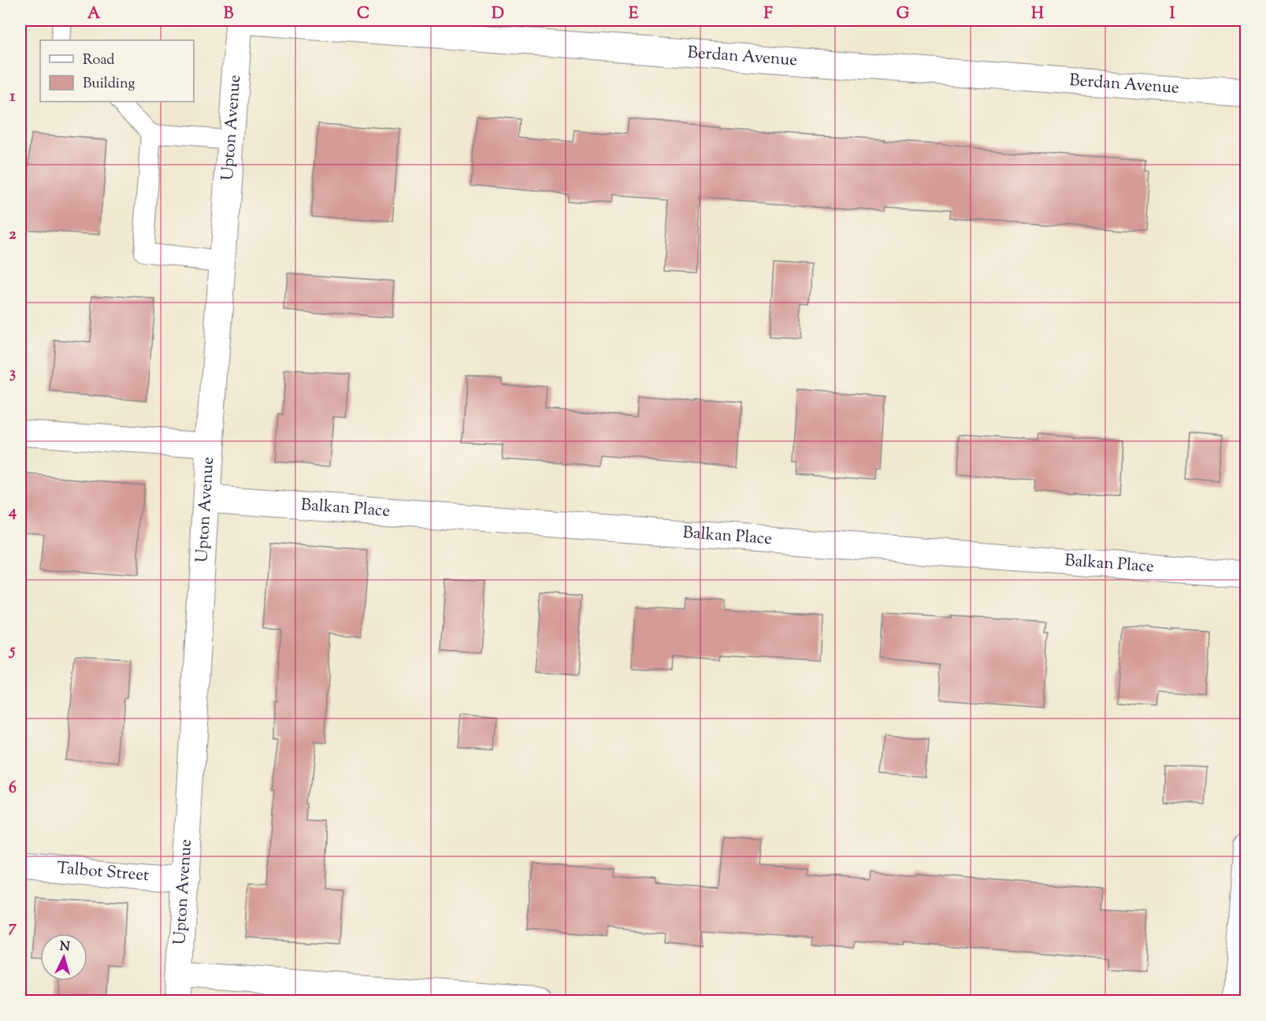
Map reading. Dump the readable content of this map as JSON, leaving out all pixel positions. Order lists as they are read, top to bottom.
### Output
{
  "streets": {
    "street": [
      "Berdan Avenue",
      "Upton Avenue",
      "Balkan Place",
      "Talbot Street"
    ]
  },
  "crossings": [
    ["Berdan Avenue", "Upton Avenue"],
    ["Upton Avenue", "Balkan Place"],
    ["Upton Avenue", "Talbot Street"]
  ],
  "legend": ["Road", "Building"],
  "north": "top",
  "grid": {
    "columns": [
      "A",
      "B",
      "C",
      "D",
      "E",
      "F",
      "G",
      "H",
      "I"
    ],
    "rows": [
      "1",
      "2",
      "3",
      "4",
      "5",
      "6",
      "7"
    ]
  }
}
